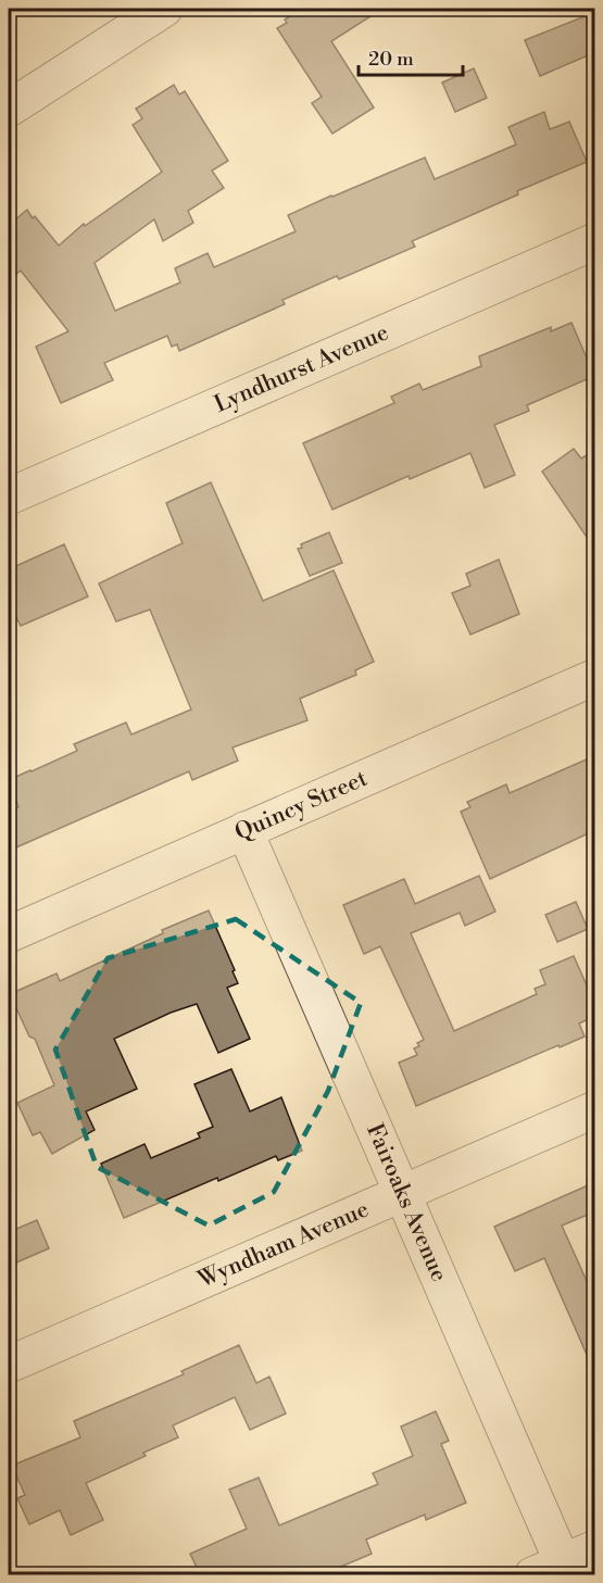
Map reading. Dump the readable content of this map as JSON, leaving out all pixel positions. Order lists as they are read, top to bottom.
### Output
{
  "streets": {
    "street": [
      "Lyndhurst Avenue",
      "Quincy Street",
      "Fairoaks Avenue",
      "Wyndham Avenue"
    ]
  },
  "crossings": [
    ["Quincy Street", "Fairoaks Avenue"],
    ["Fairoaks Avenue", "Wyndham Avenue"]
  ],
  "scale_bar": "20 m"
}
